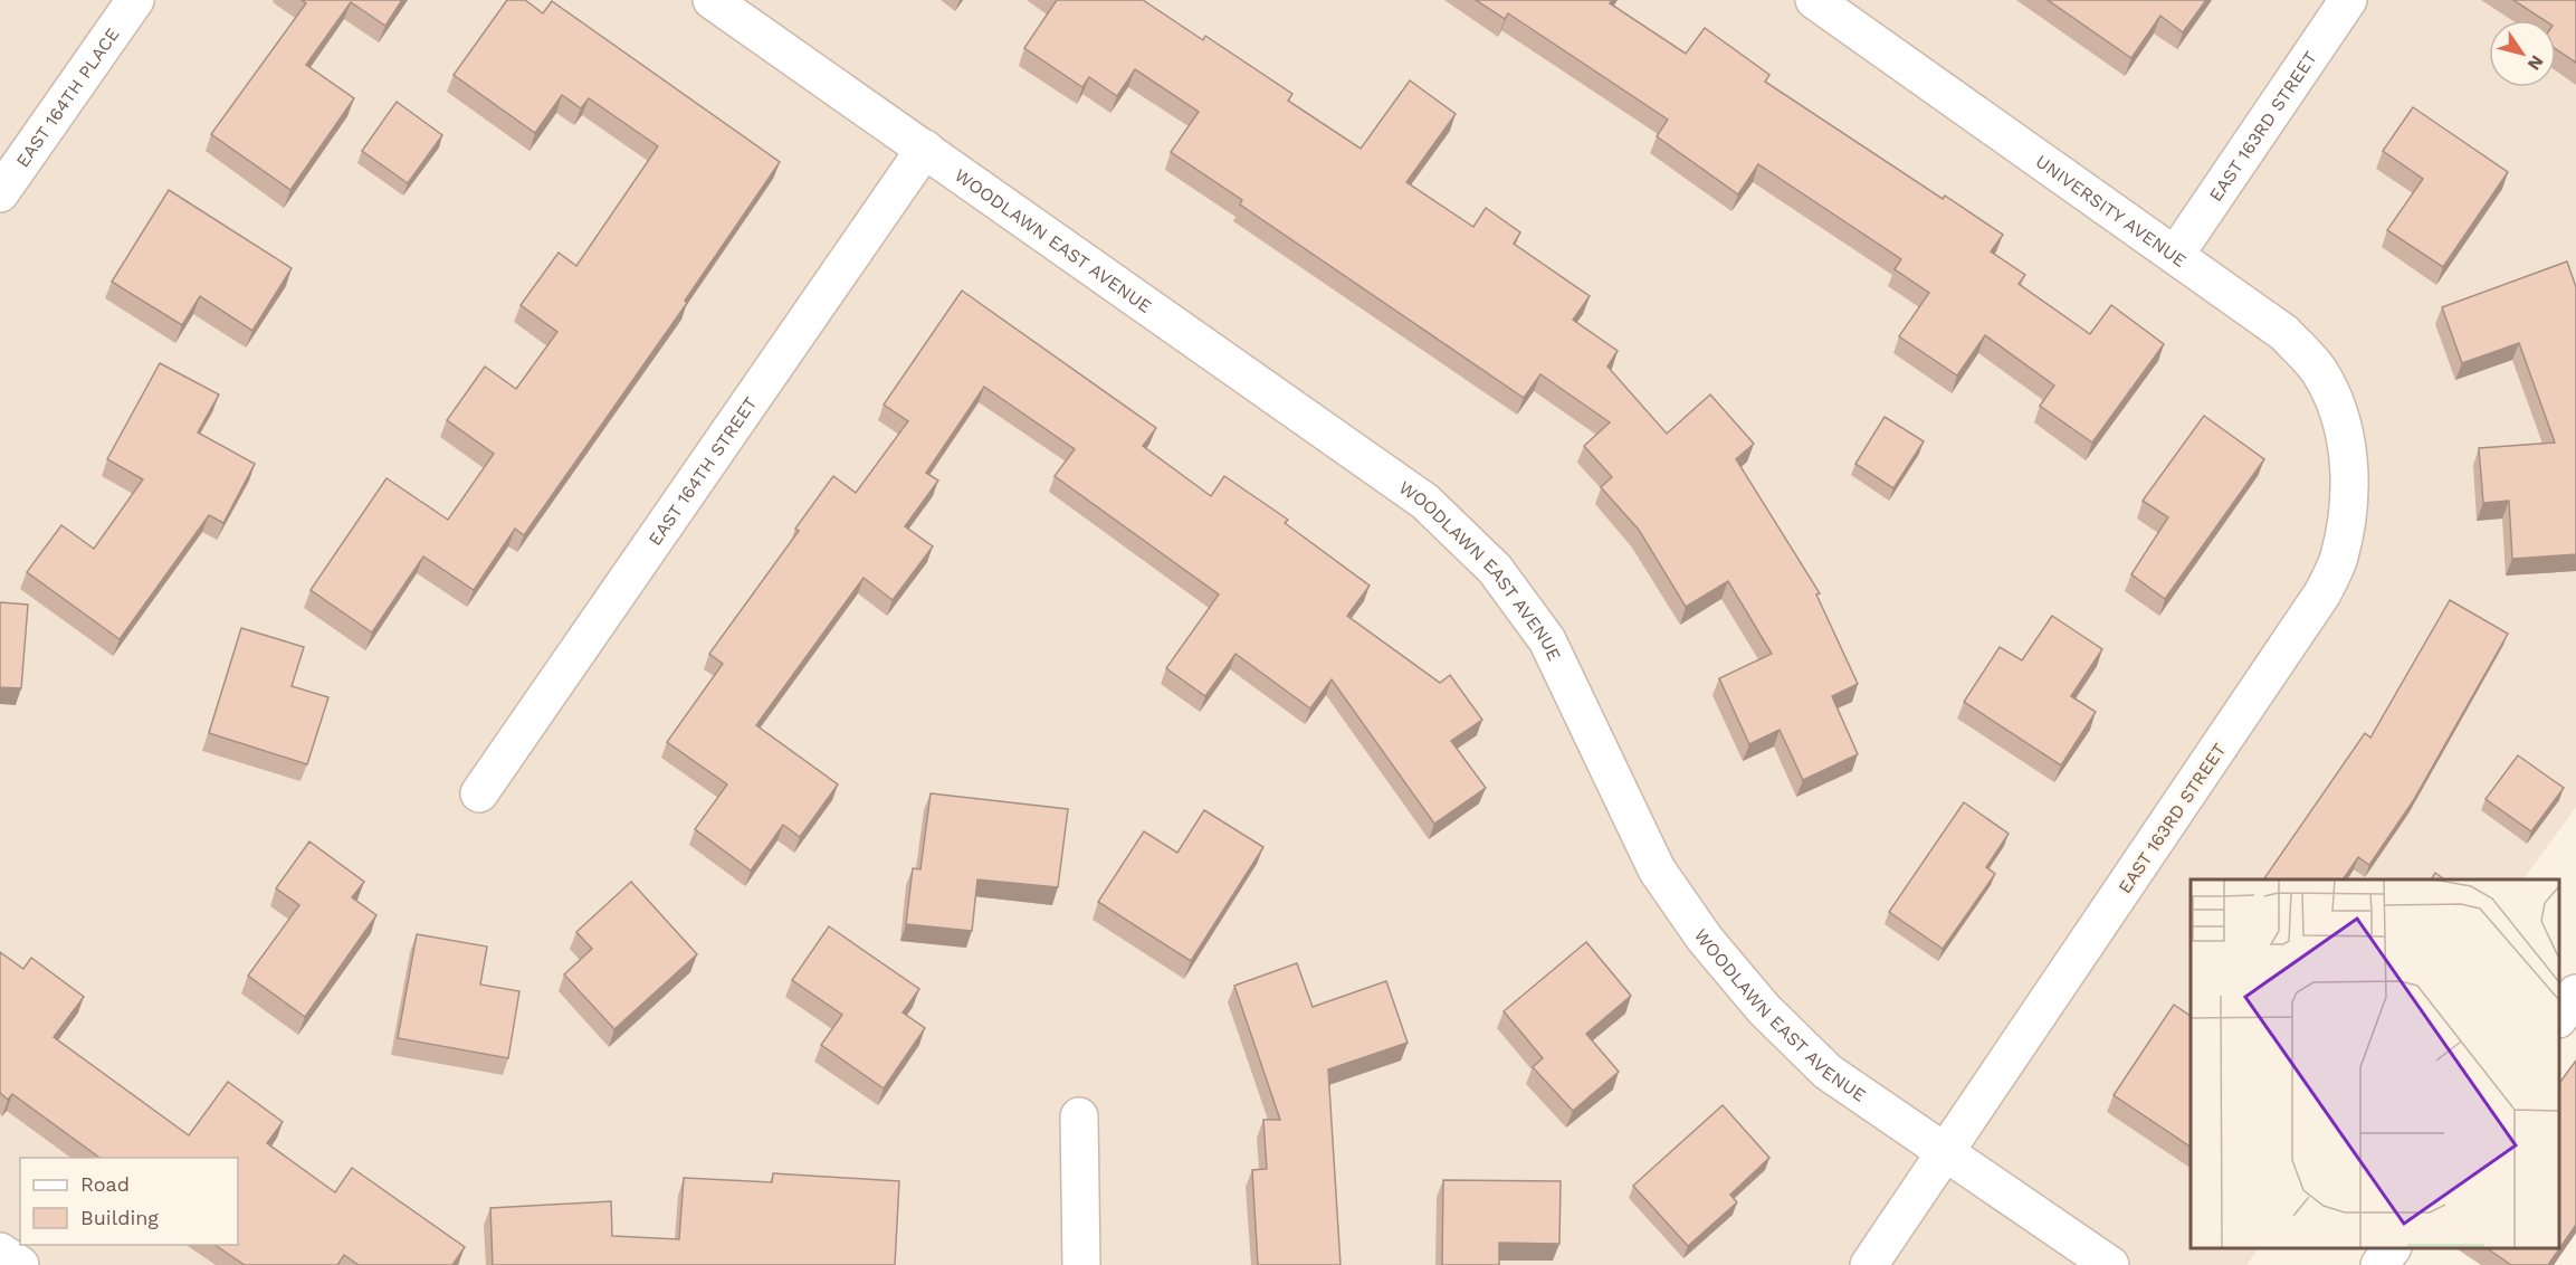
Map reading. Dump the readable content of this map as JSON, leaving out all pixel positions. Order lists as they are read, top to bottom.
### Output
{
  "streets": {
    "street": [
      "EAST 164TH PLACE",
      "EAST 163RD STREET",
      "UNIVERSITY AVENUE",
      "WOODLAWN EAST AVENUE",
      "EAST 164TH STREET"
    ]
  },
  "crossings": [
    ["EAST 163RD STREET", "UNIVERSITY AVENUE"],
    ["EAST 163RD STREET", "WOODLAWN EAST AVENUE"],
    ["WOODLAWN EAST AVENUE", "EAST 164TH STREET"]
  ],
  "legend": ["Road", "Building"],
  "north": "bottom right"
}
